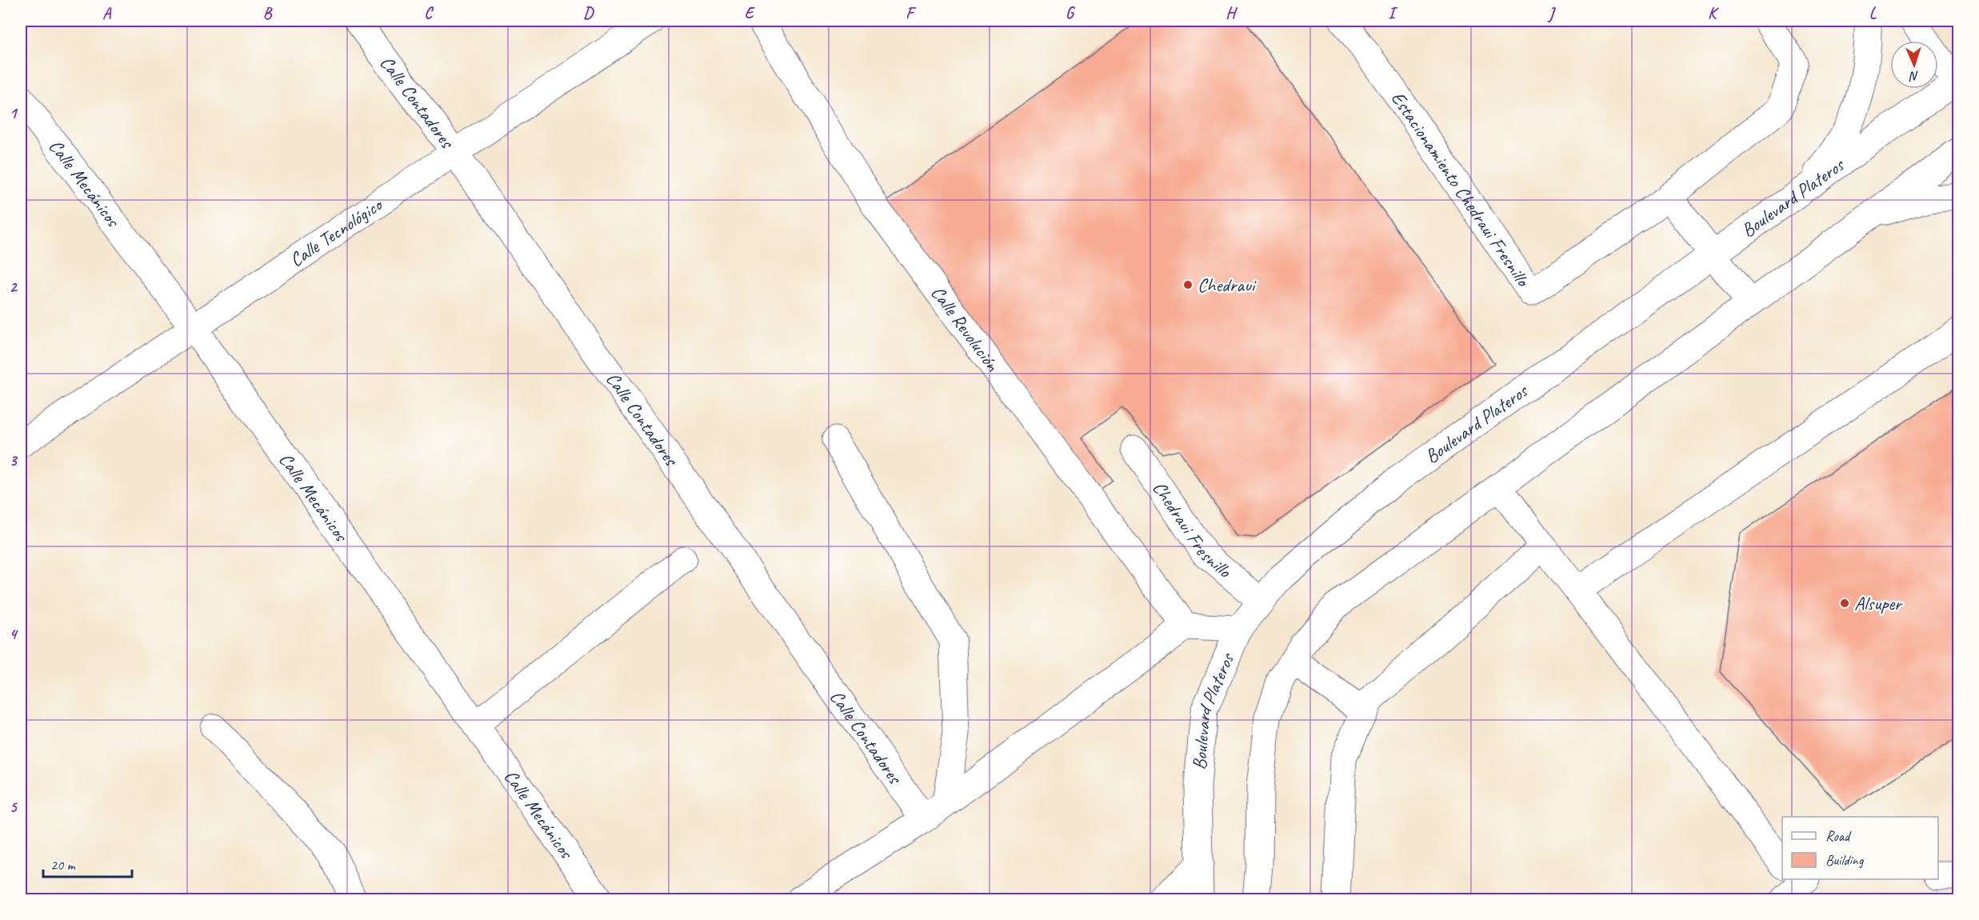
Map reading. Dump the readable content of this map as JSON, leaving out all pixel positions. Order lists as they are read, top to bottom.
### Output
{
  "streets": {
    "street": [
      "Calle Contadores",
      "Calle Mecánicos",
      "Estacionamiento Chedraui Fresnillo",
      "Boulevard Plateros",
      "Calle Tecnológico",
      "Calle Revolución",
      "Chedraui Fresnillo"
    ]
  },
  "crossings": [
    ["Calle Contadores", "Calle Tecnológico"],
    ["Calle Mecánicos", "Calle Tecnológico"],
    ["Boulevard Plateros", "Chedraui Fresnillo"]
  ],
  "places": ["Chedraui", "Alsuper"],
  "legend": ["Road", "Building"],
  "scale_bar": "20 m",
  "north": "bottom",
  "grid": {
    "columns": [
      "A",
      "B",
      "C",
      "D",
      "E",
      "F",
      "G",
      "H",
      "I",
      "J",
      "K",
      "L"
    ],
    "rows": [
      "1",
      "2",
      "3",
      "4",
      "5"
    ]
  }
}
